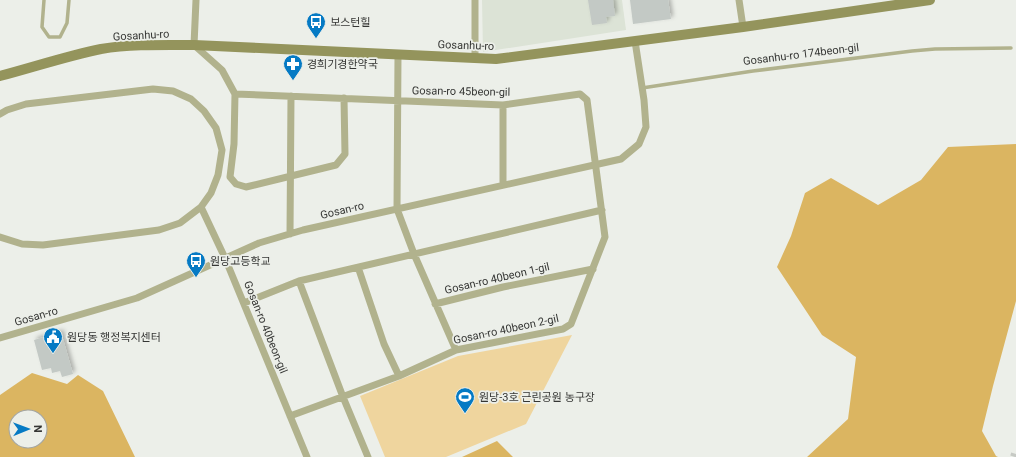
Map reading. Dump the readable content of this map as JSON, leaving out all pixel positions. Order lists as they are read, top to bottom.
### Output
{
  "streets": {
    "main road": ["Gosanhu-ro"],
    "street": [
      "Gosan-ro 45beon-gil",
      "Gosan-ro",
      "Gosan-ro 40beon 1-gil",
      "Gosan-ro 40beon-gil",
      "Gosan-ro 40beon 2-gil"
    ],
    "lane": ["Gosanhu-ro 174beon-gil"]
  },
  "crossings": [
    ["Gosanhu-ro 174beon-gil", "Gosan-ro"],
    ["Gosan-ro 45beon-gil", "Gosan-ro"],
    ["Gosan-ro 45beon-gil", "Gosan-ro 40beon 2-gil"],
    ["Gosan-ro", "Gosan-ro 40beon 1-gil"],
    ["Gosan-ro", "Gosan-ro 40beon-gil"],
    ["Gosan-ro", "Gosan-ro 40beon 2-gil"],
    ["Gosan-ro 40beon 1-gil", "Gosan-ro 40beon 2-gil"],
    ["Gosan-ro 40beon-gil", "Gosan-ro 40beon 2-gil"]
  ],
  "places": {
    "bus stop": ["보스턴힐", "원당고등학교"],
    "pharmacy": ["경희기경한약국"],
    "public building": ["원당동 행정복지센터"],
    "sports": ["원당-3호 근린공원 농구장"]
  },
  "north": "right"
}
